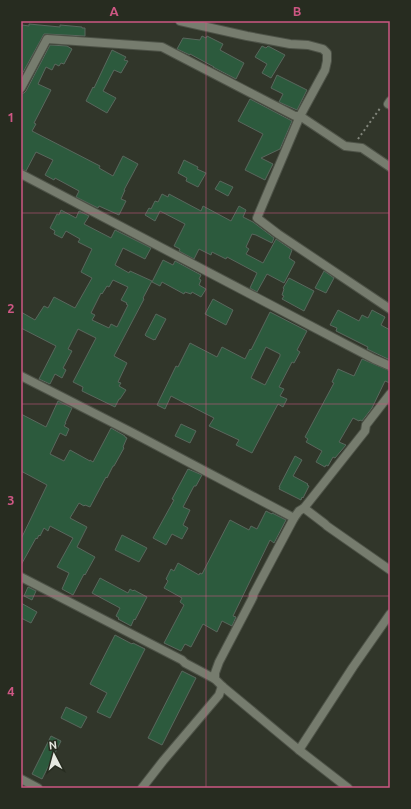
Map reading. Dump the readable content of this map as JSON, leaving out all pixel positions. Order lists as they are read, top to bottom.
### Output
{
  "north": "top",
  "grid": {
    "columns": ["A", "B"],
    "rows": [
      "1",
      "2",
      "3",
      "4"
    ]
  }
}
